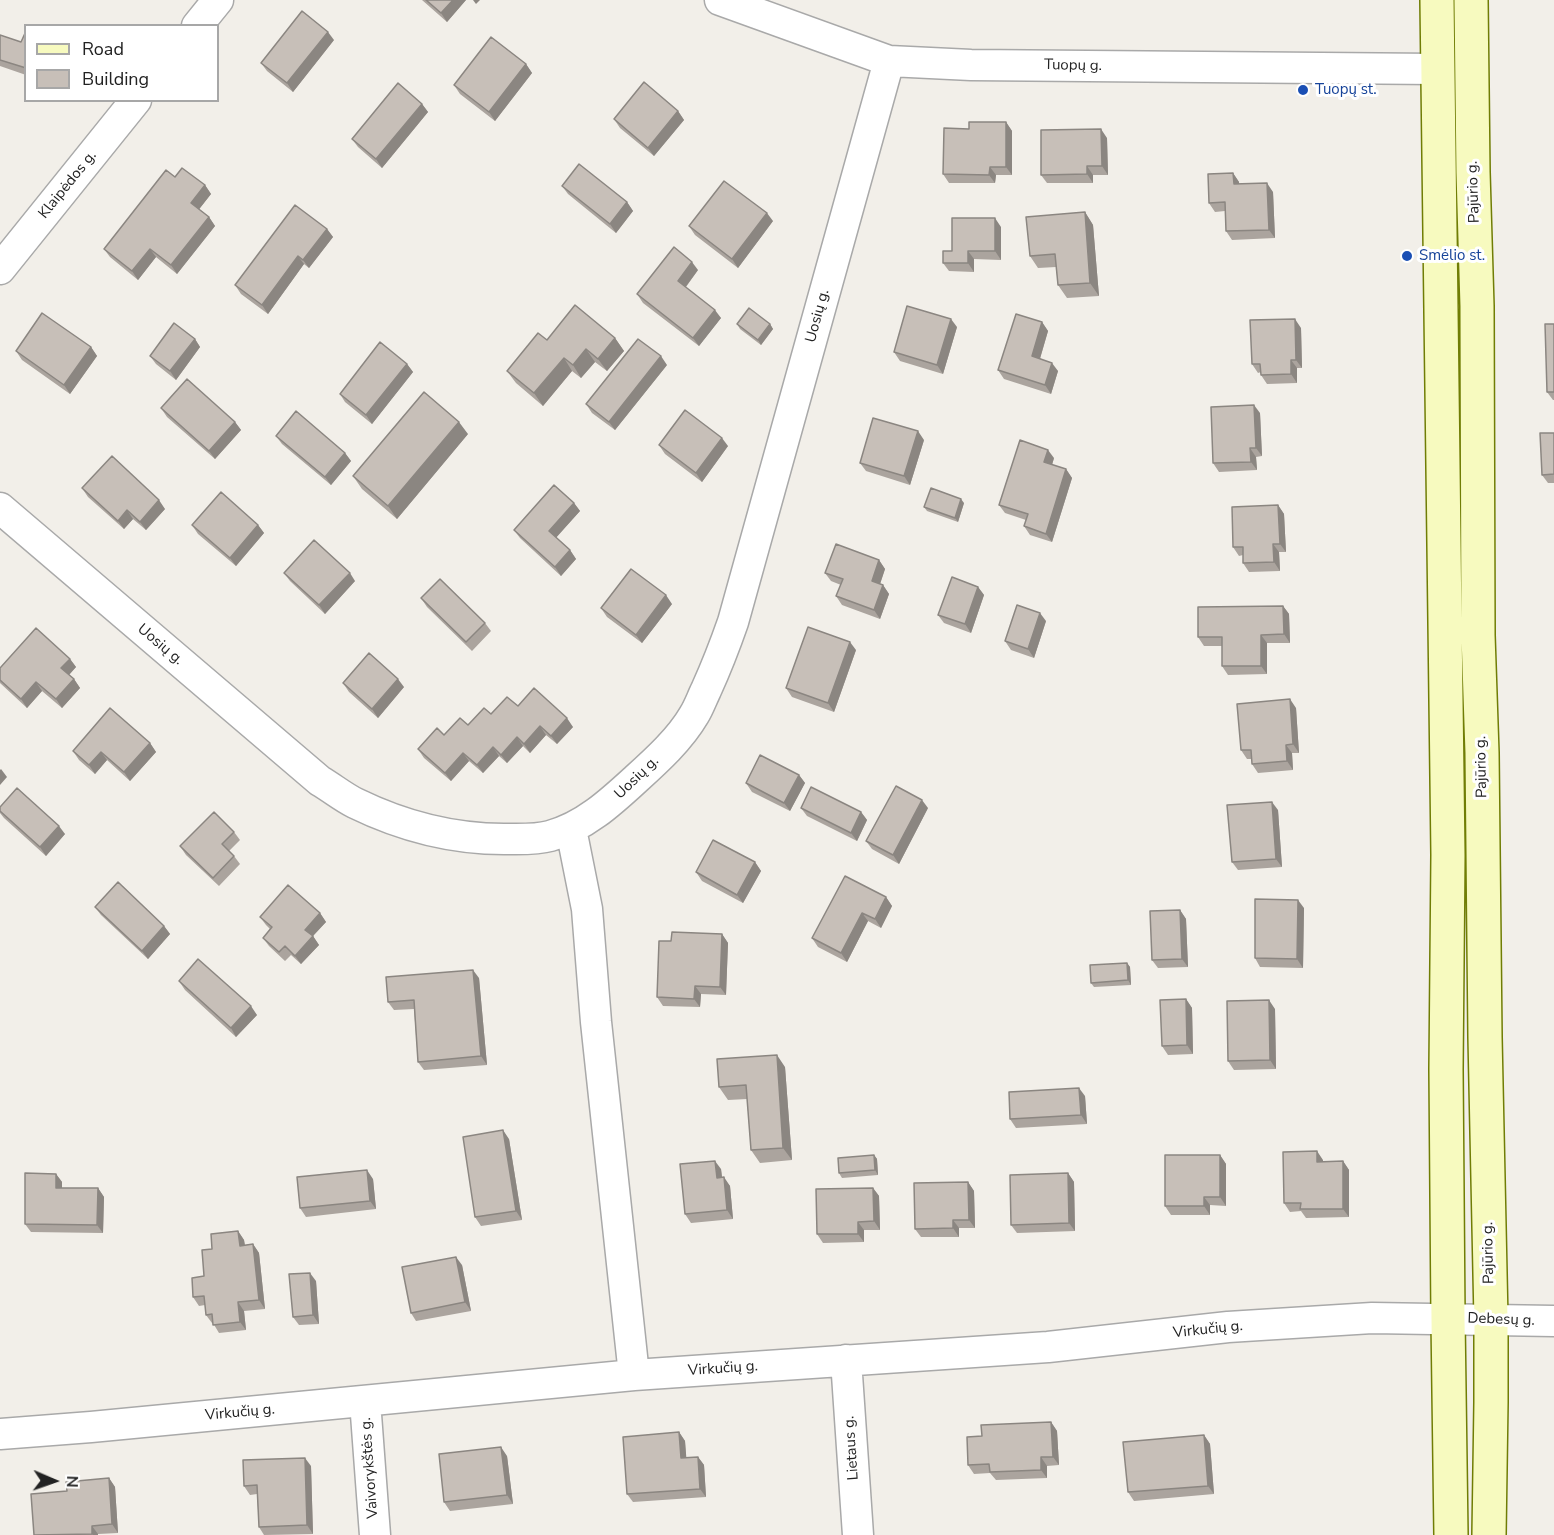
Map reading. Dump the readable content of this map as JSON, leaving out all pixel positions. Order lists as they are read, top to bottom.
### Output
{
  "streets": {
    "main road": ["Pajūrio g."],
    "street": [
      "Tuopų g.",
      "Klaipėdos g.",
      "Uosių g.",
      "Debesų g.",
      "Virkučių g.",
      "Lietaus g.",
      "Vaivorykštės g."
    ]
  },
  "crossings": [
    ["Tuopų g.", "Uosių g."],
    ["Pajūrio g.", "Debesų g."],
    ["Debesų g.", "Virkučių g."],
    ["Virkučių g.", "Lietaus g."],
    ["Virkučių g.", "Vaivorykštės g."]
  ],
  "places": ["Tuopų st.", "Smėlio st."],
  "legend": ["Road", "Building"],
  "north": "right"
}
